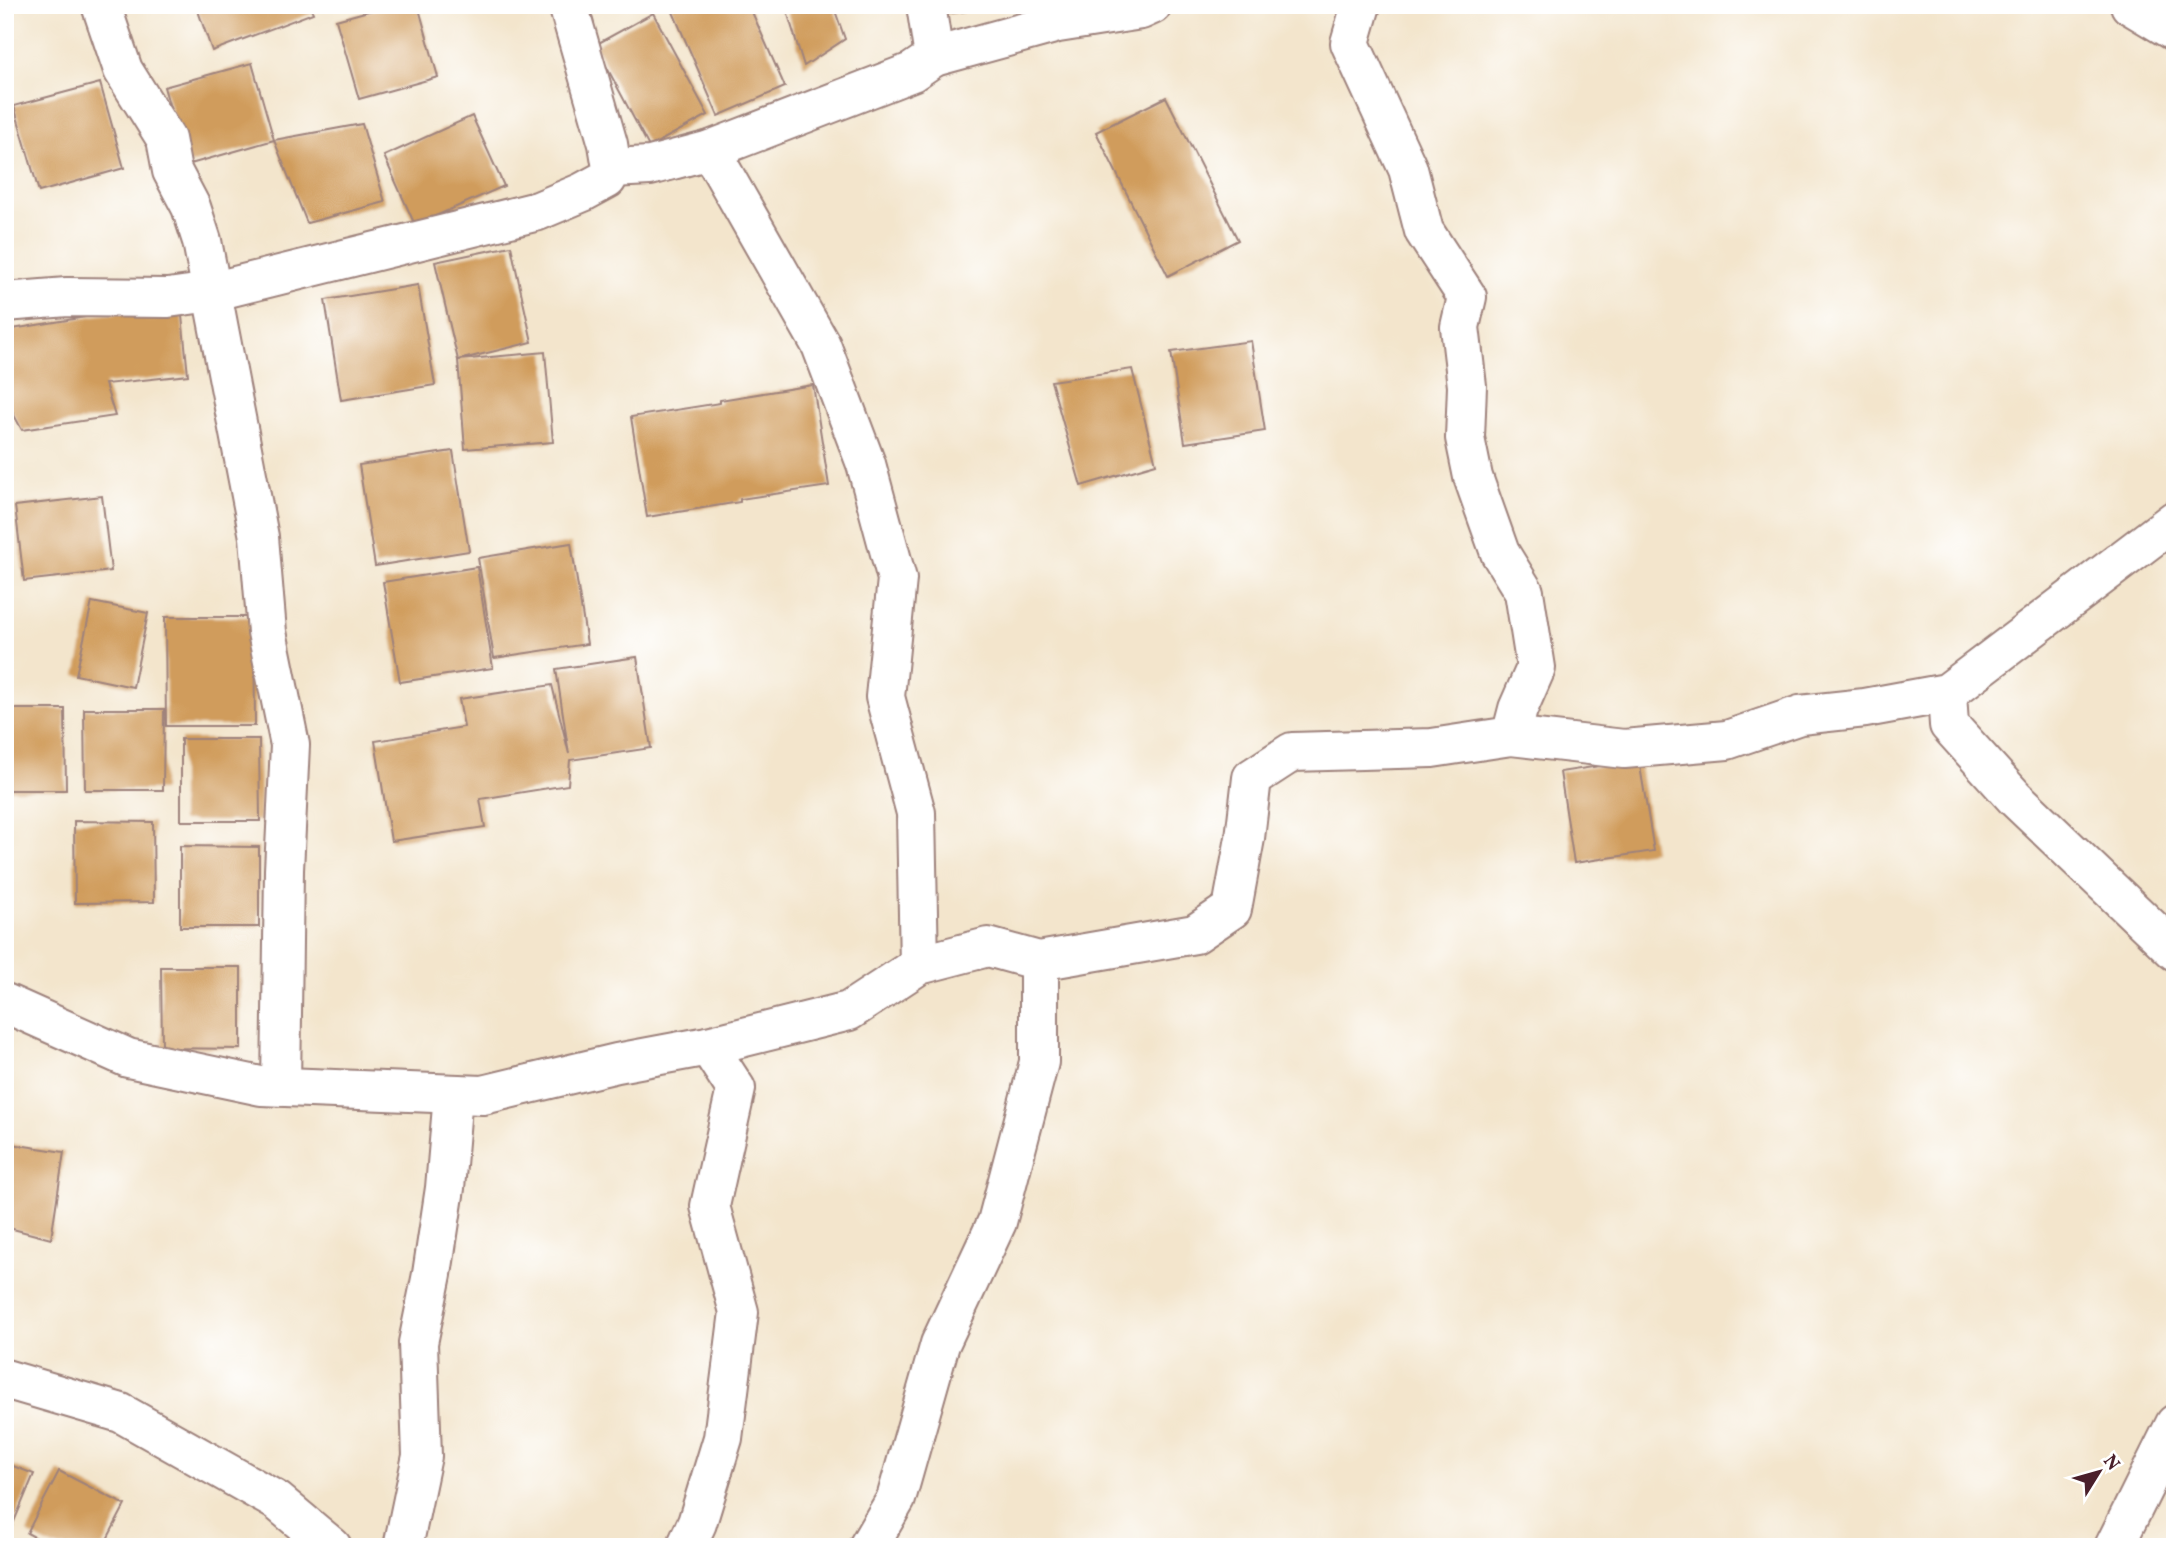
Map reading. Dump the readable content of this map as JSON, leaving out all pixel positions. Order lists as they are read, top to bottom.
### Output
{
  "north": "top right"
}
